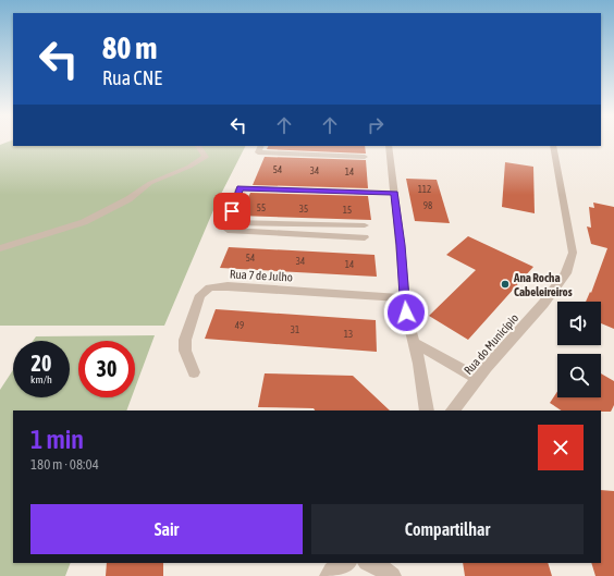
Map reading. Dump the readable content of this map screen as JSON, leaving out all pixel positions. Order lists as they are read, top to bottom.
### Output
{
  "streets": {
    "street": ["Rua 7 de Julho", "Rua do Município"]
  },
  "places": ["Ana Rocha Cabeleireiros"],
  "house_numbers": [
    "54",
    "34",
    "14",
    "112",
    "98",
    "55",
    "35",
    "15",
    "54",
    "34",
    "14",
    "49",
    "31",
    "13"
  ],
  "page": {
    "turn": ["80 m", "Rua CNE"],
    "speed": "20 km/h",
    "limit": "30",
    "heading": ["1 min", "180 m · 08:04"],
    "buttons": ["Sair", "Compartilhar"]
  }
}
